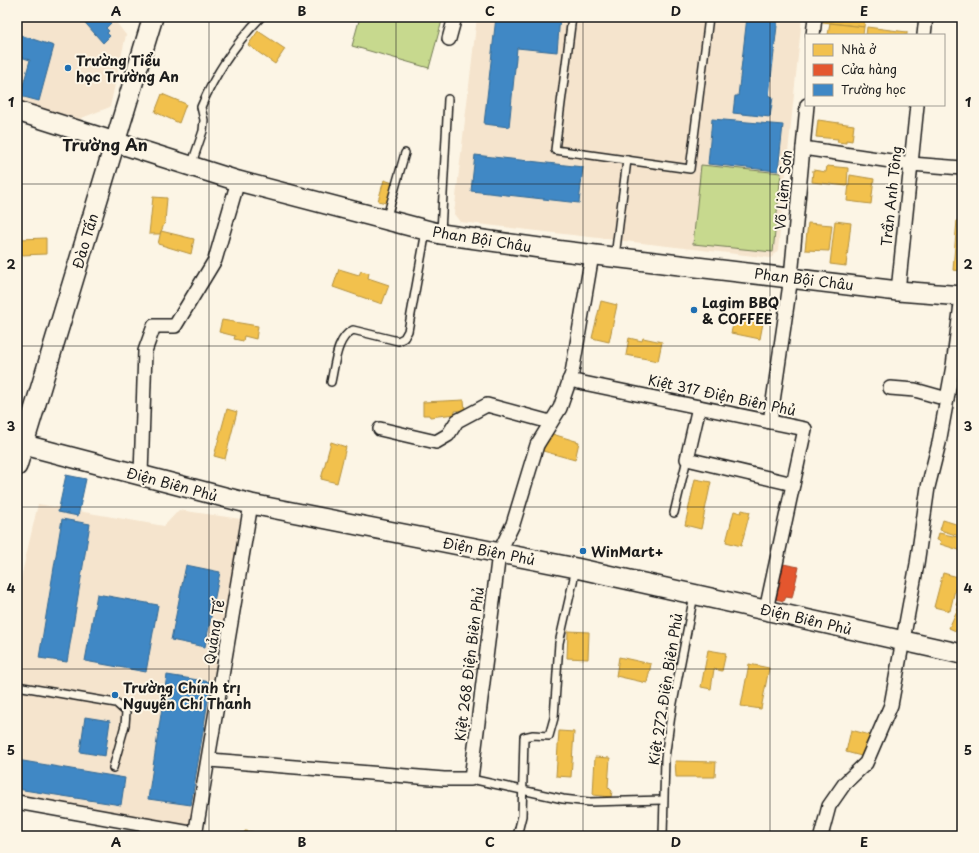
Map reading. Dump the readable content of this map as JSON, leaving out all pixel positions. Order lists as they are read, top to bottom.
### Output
{
  "streets": {
    "street": [
      "Võ Liêm Sơn",
      "Trần Anh Tông",
      "Phan Bội Châu",
      "Đào Tấn",
      "Kiệt 317 Điện Biên Phủ",
      "Điện Biên Phủ",
      "Quảng Tế",
      "Kiệt 268 Điện Biên Phủ"
    ],
    "lane": ["Kiệt 272 Điện Biên Phủ"]
  },
  "crossings": [
    ["Võ Liêm Sơn", "Phan Bội Châu"],
    ["Võ Liêm Sơn", "Kiệt 317 Điện Biên Phủ"],
    ["Trần Anh Tông", "Phan Bội Châu"],
    ["Phan Bội Châu", "Đào Tấn"],
    ["Phan Bội Châu", "Kiệt 268 Điện Biên Phủ"],
    ["Đào Tấn", "Điện Biên Phủ"],
    ["Kiệt 317 Điện Biên Phủ", "Điện Biên Phủ"],
    ["Kiệt 317 Điện Biên Phủ", "Kiệt 268 Điện Biên Phủ"],
    ["Điện Biên Phủ", "Quảng Tế"],
    ["Điện Biên Phủ", "Kiệt 268 Điện Biên Phủ"],
    ["Điện Biên Phủ", "Kiệt 272 Điện Biên Phủ"]
  ],
  "districts": ["Trường An"],
  "places": [
    "Trường Tiểu học Trường An",
    "Lagim BBQ & COFFEE",
    "WinMart+",
    "Trường Chính trị Nguyễn Chí Thanh"
  ],
  "legend": ["Nhà ở", "Cửa hàng", "Trường học"],
  "grid": {
    "columns": [
      "A",
      "B",
      "C",
      "D",
      "E"
    ],
    "rows": [
      "1",
      "2",
      "3",
      "4",
      "5"
    ]
  }
}
